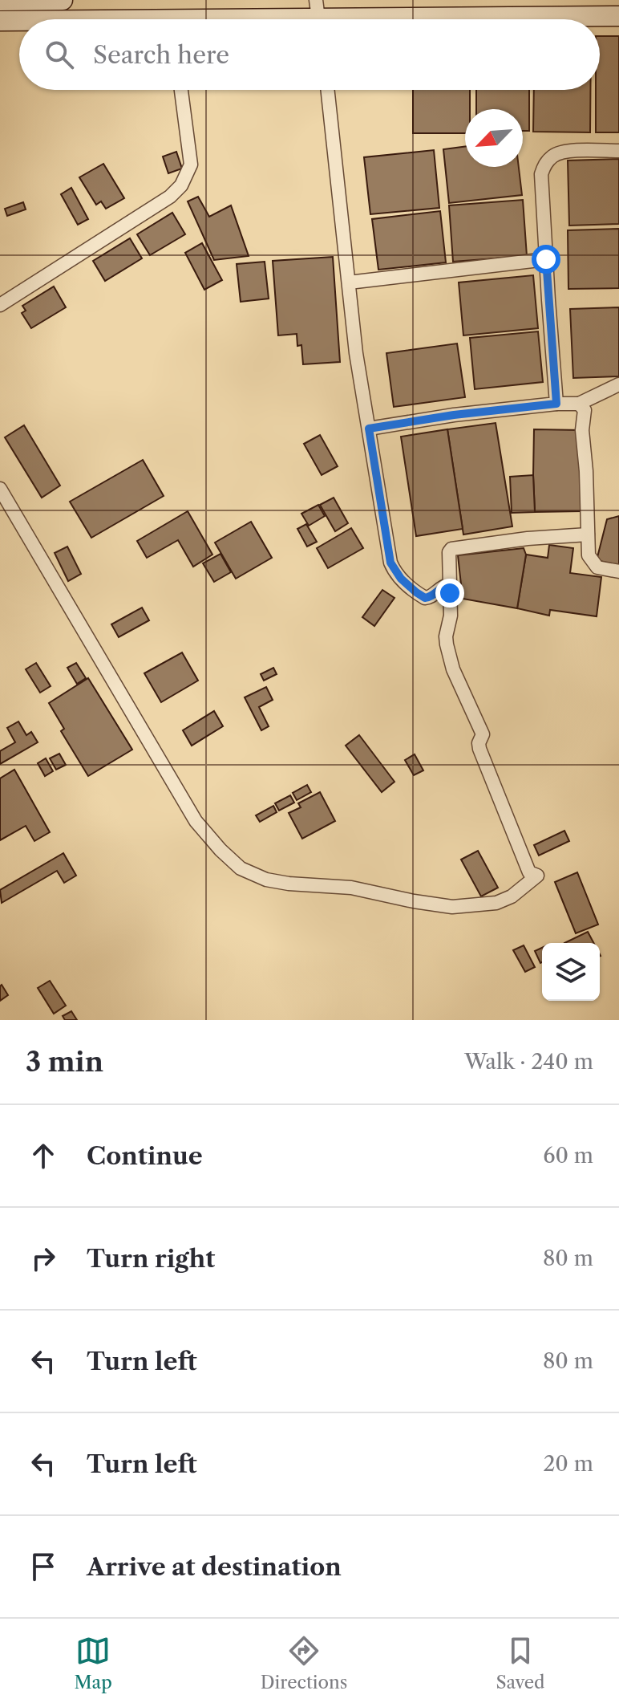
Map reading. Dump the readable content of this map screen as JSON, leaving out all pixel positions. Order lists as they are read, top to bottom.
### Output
{
  "north": "bottom left",
  "page": {
    "search": "Search here",
    "heading": ["3 min", "Walk · 240 m"],
    "list": [
      ["Continue", "60 m"],
      ["Turn right", "80 m"],
      ["Turn left", "80 m"],
      ["Turn left", "20 m"],
      "Arrive at destination"
    ],
    "nav": ["Map", "Directions", "Saved"]
  }
}
